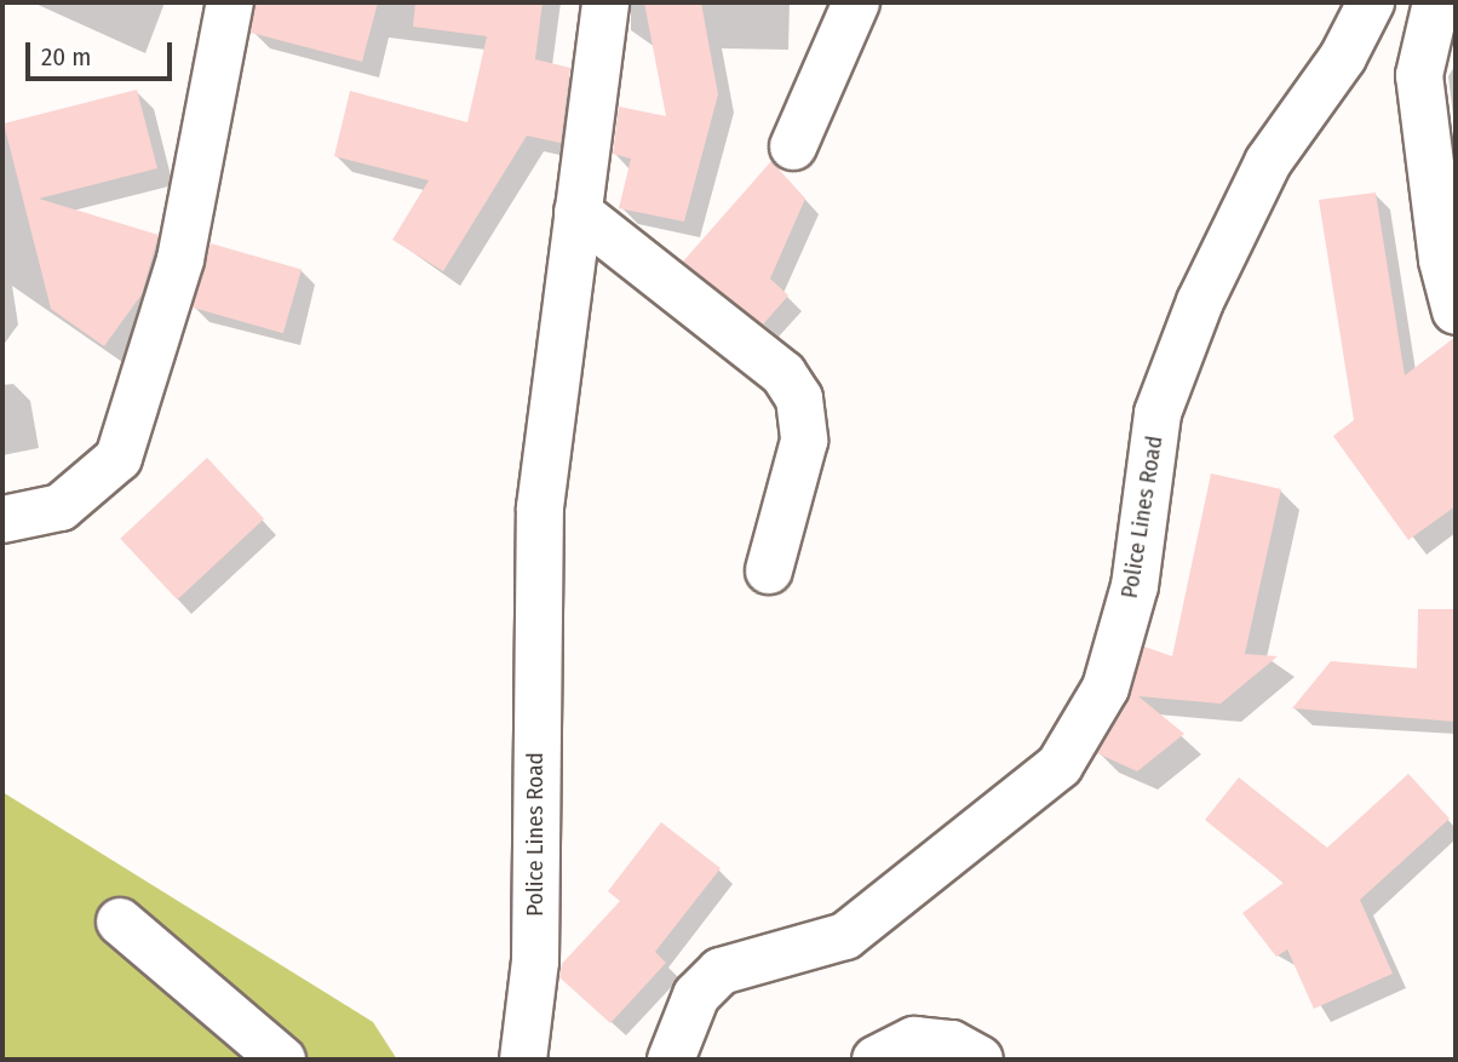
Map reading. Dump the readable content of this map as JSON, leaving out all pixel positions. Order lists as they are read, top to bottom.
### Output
{
  "streets": {
    "street": ["Police Lines Road"]
  },
  "scale_bar": "20 m"
}
